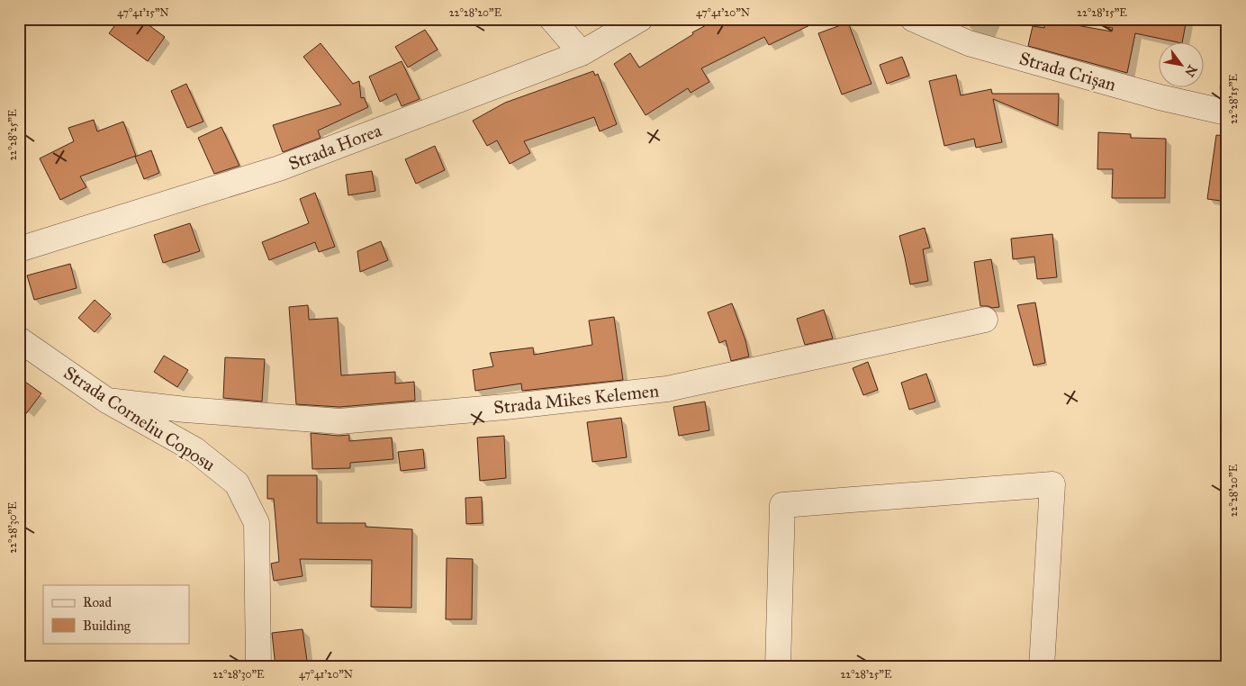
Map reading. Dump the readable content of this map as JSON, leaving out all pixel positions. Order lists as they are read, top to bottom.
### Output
{
  "streets": {
    "street": [
      "Strada Crișan",
      "Strada Horea",
      "Strada Mikes Kelemen",
      "Strada Corneliu Coposu"
    ]
  },
  "crossings": [
    ["Strada Mikes Kelemen", "Strada Corneliu Coposu"]
  ],
  "legend": ["Road", "Building"],
  "north": "bottom right",
  "coordinates": [
    "47°41'15\"N",
    "22°28'20\"E",
    "47°41'20\"N",
    "22°28'15\"E",
    "22°28'25\"E",
    "22°28'30\"E"
  ]
}
